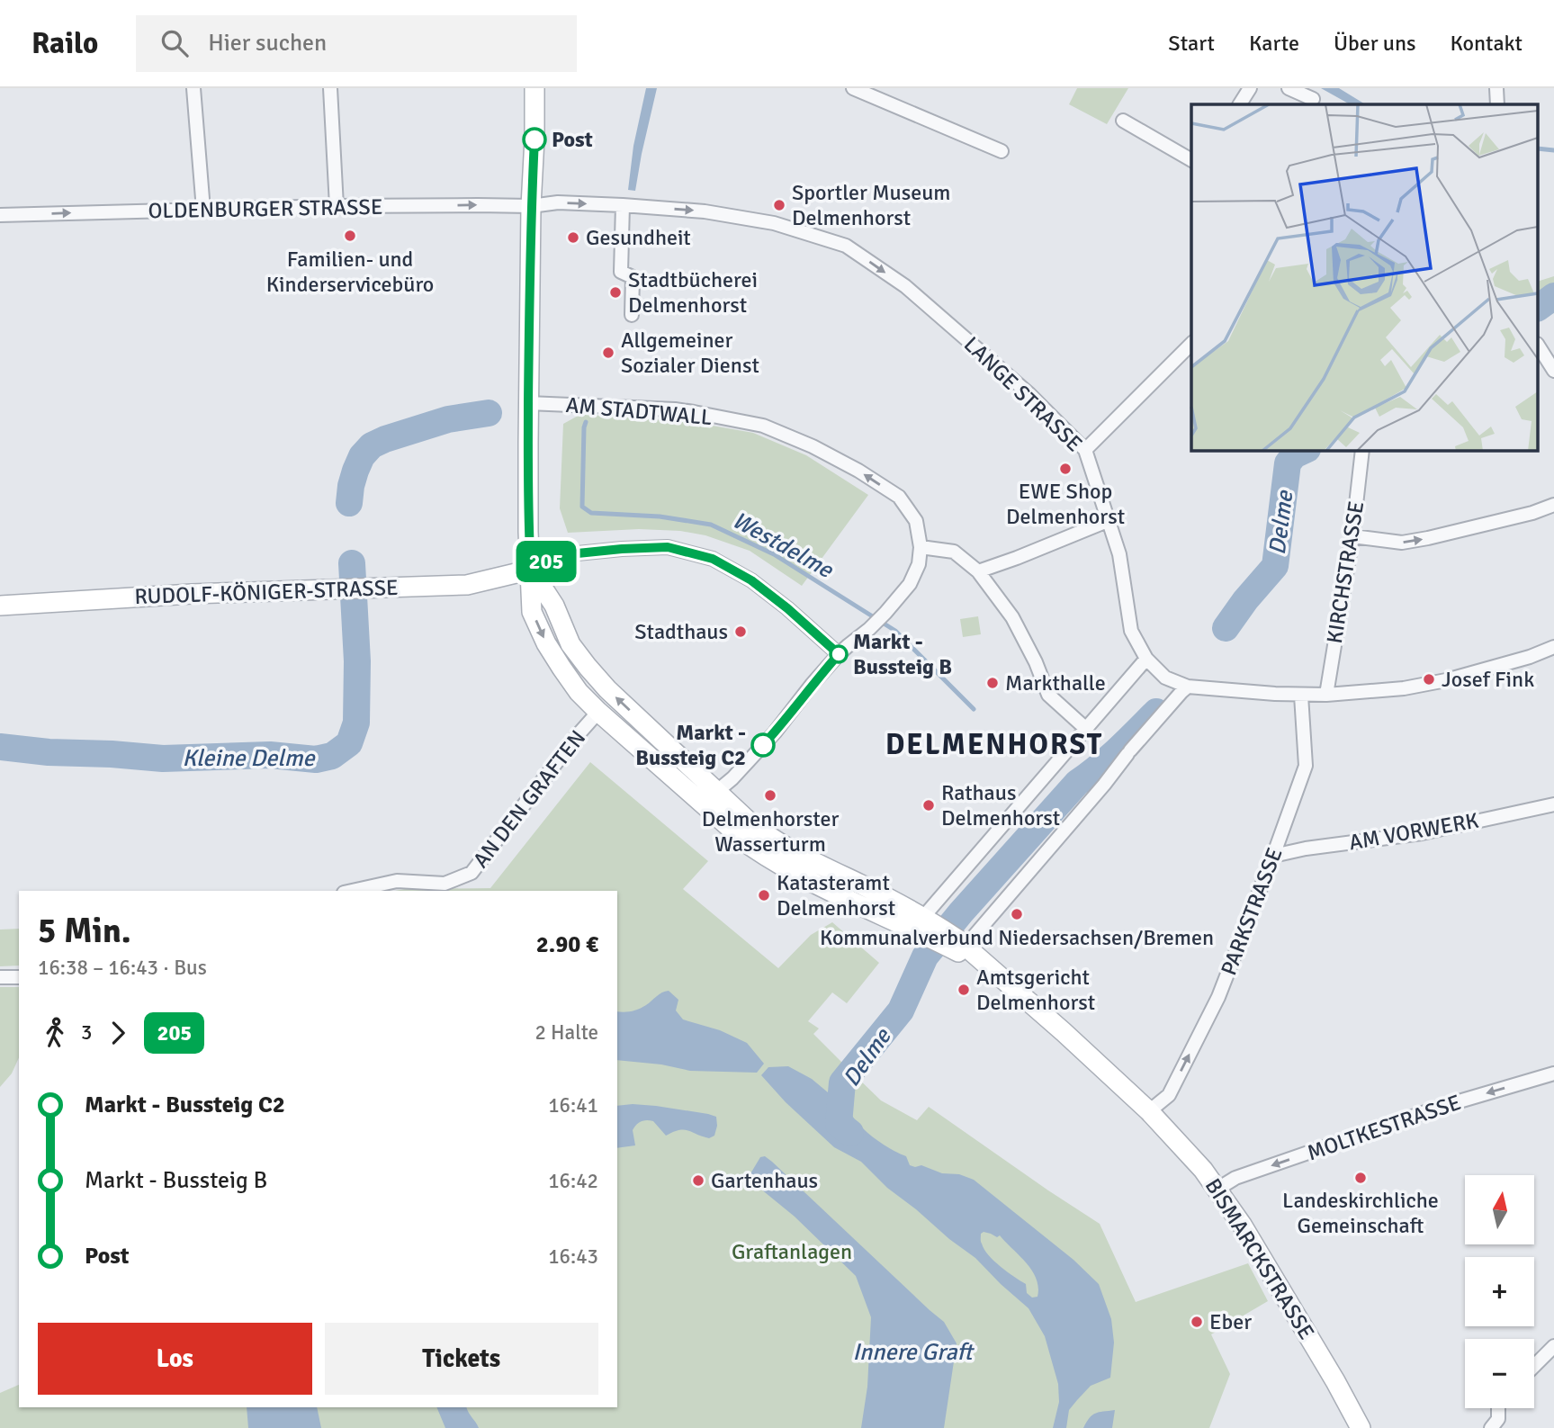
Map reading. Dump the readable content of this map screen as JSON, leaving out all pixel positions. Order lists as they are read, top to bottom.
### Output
{
  "streets": {
    "main road": ["RUDOLF-KÖNIGER-STRASSE", "BISMARCKSTRASSE"],
    "street": [
      "OLDENBURGER STRASSE",
      "LANGE STRASSE",
      "AM STADTWALL",
      "KIRCHSTRASSE",
      "AN DEN GRAFTEN",
      "AM VORWERK",
      "PARKSTRASSE",
      "MOLTKESTRASSE"
    ]
  },
  "crossings": [
    ["OLDENBURGER STRASSE", "LANGE STRASSE"],
    ["LANGE STRASSE", "KIRCHSTRASSE"],
    ["LANGE STRASSE", "PARKSTRASSE"],
    ["AM STADTWALL", "BISMARCKSTRASSE"],
    ["AM VORWERK", "PARKSTRASSE"],
    ["PARKSTRASSE", "BISMARCKSTRASSE"],
    ["MOLTKESTRASSE", "BISMARCKSTRASSE"]
  ],
  "one_way": [
    "OLDENBURGER STRASSE",
    "LANGE STRASSE",
    "AM STADTWALL",
    "PARKSTRASSE",
    "MOLTKESTRASSE"
  ],
  "districts": ["DELMENHORST"],
  "water": [
    "Delme",
    "Westdelme",
    "Kleine Delme",
    "Innere Graft"
  ],
  "parks": ["Graftanlagen"],
  "places": [
    "Post",
    "Sportler Museum Delmenhorst",
    "Familien- und Kinderservicebüro",
    "Gesundheit",
    "Stadtbücherei Delmenhorst",
    "Allgemeiner Sozialer Dienst",
    "EWE Shop Delmenhorst",
    "Stadthaus",
    "Markt - Bussteig B",
    "Josef Fink",
    "Markthalle",
    "Markt - Bussteig C2",
    "Delmenhorster Wasserturm",
    "Rathaus Delmenhorst",
    "Katasteramt Delmenhorst",
    "Kommunalverbund Niedersachsen/Bremen",
    "Amtsgericht Delmenhorst",
    "Landeskirchliche Gemeinschaft",
    "Gartenhaus",
    "Eber"
  ],
  "lines": ["bus line 205"],
  "north": "top",
  "page": {
    "header": "Railo",
    "search": "Hier suchen",
    "nav": [
      "Start",
      "Karte",
      "Über uns",
      "Kontakt"
    ],
    "on_map": "205",
    "heading": ["5 Min.", "16:38 – 16:43 · Bus", "2.90 €"],
    "legs": ["3", "205", "2 Halte"],
    "list": [
      {
        "name": "Markt - Bussteig C2",
        "value": "16:41"
      },
      {
        "name": "Markt - Bussteig B",
        "value": "16:42"
      },
      {
        "name": "Post",
        "value": "16:43"
      }
    ],
    "map_buttons": ["+", "−"],
    "buttons": ["Los", "Tickets"]
  }
}
